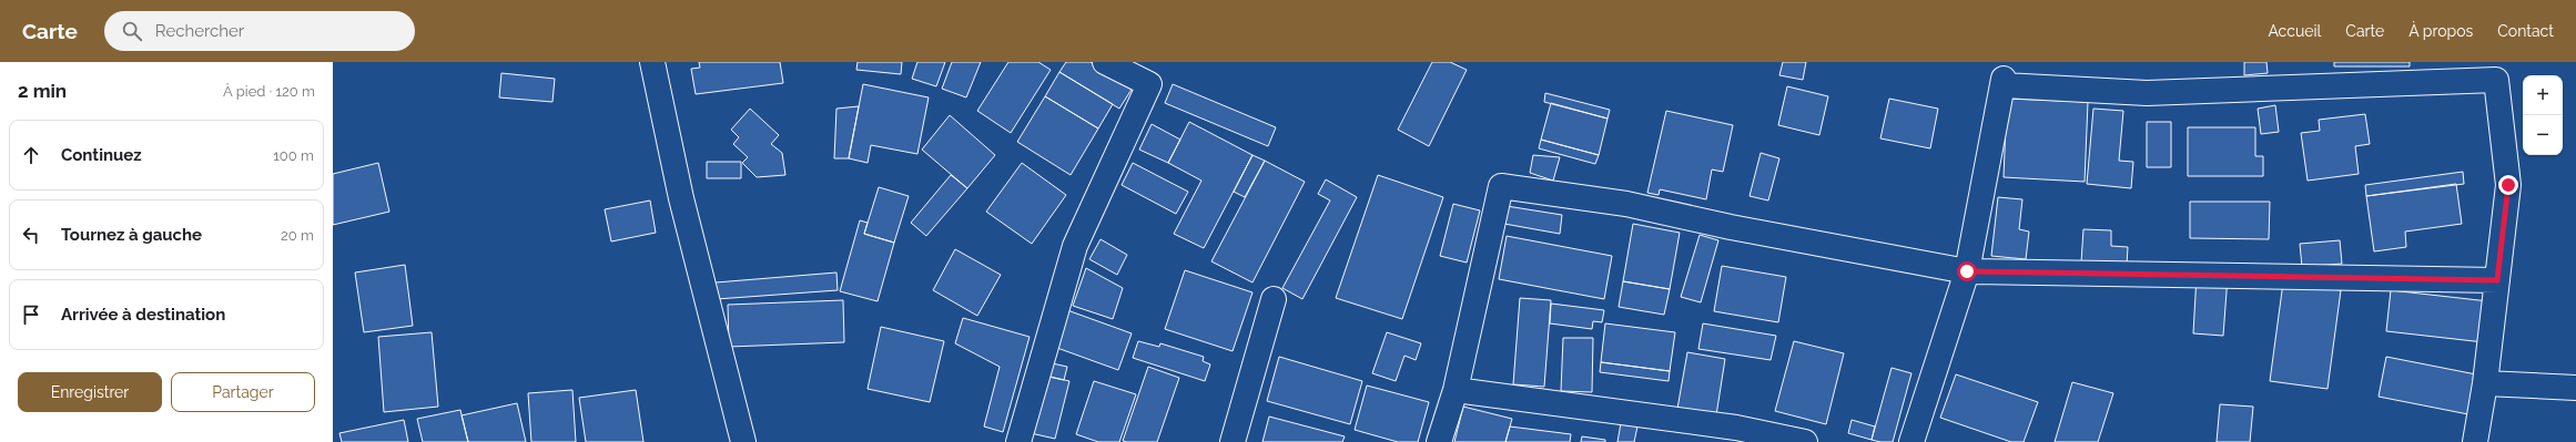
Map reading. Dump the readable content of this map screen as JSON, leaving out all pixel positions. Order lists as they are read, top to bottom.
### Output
{
  "page": {
    "header": "Carte",
    "search": "Rechercher",
    "nav": [
      "Accueil",
      "Carte",
      "À propos",
      "Contact"
    ],
    "heading": ["2 min", "À pied · 120 m"],
    "map_buttons": ["+", "−"],
    "list": [
      ["Continuez", "100 m"],
      ["Tournez à gauche", "20 m"],
      "Arrivée à destination"
    ],
    "buttons": ["Enregistrer", "Partager"]
  }
}
